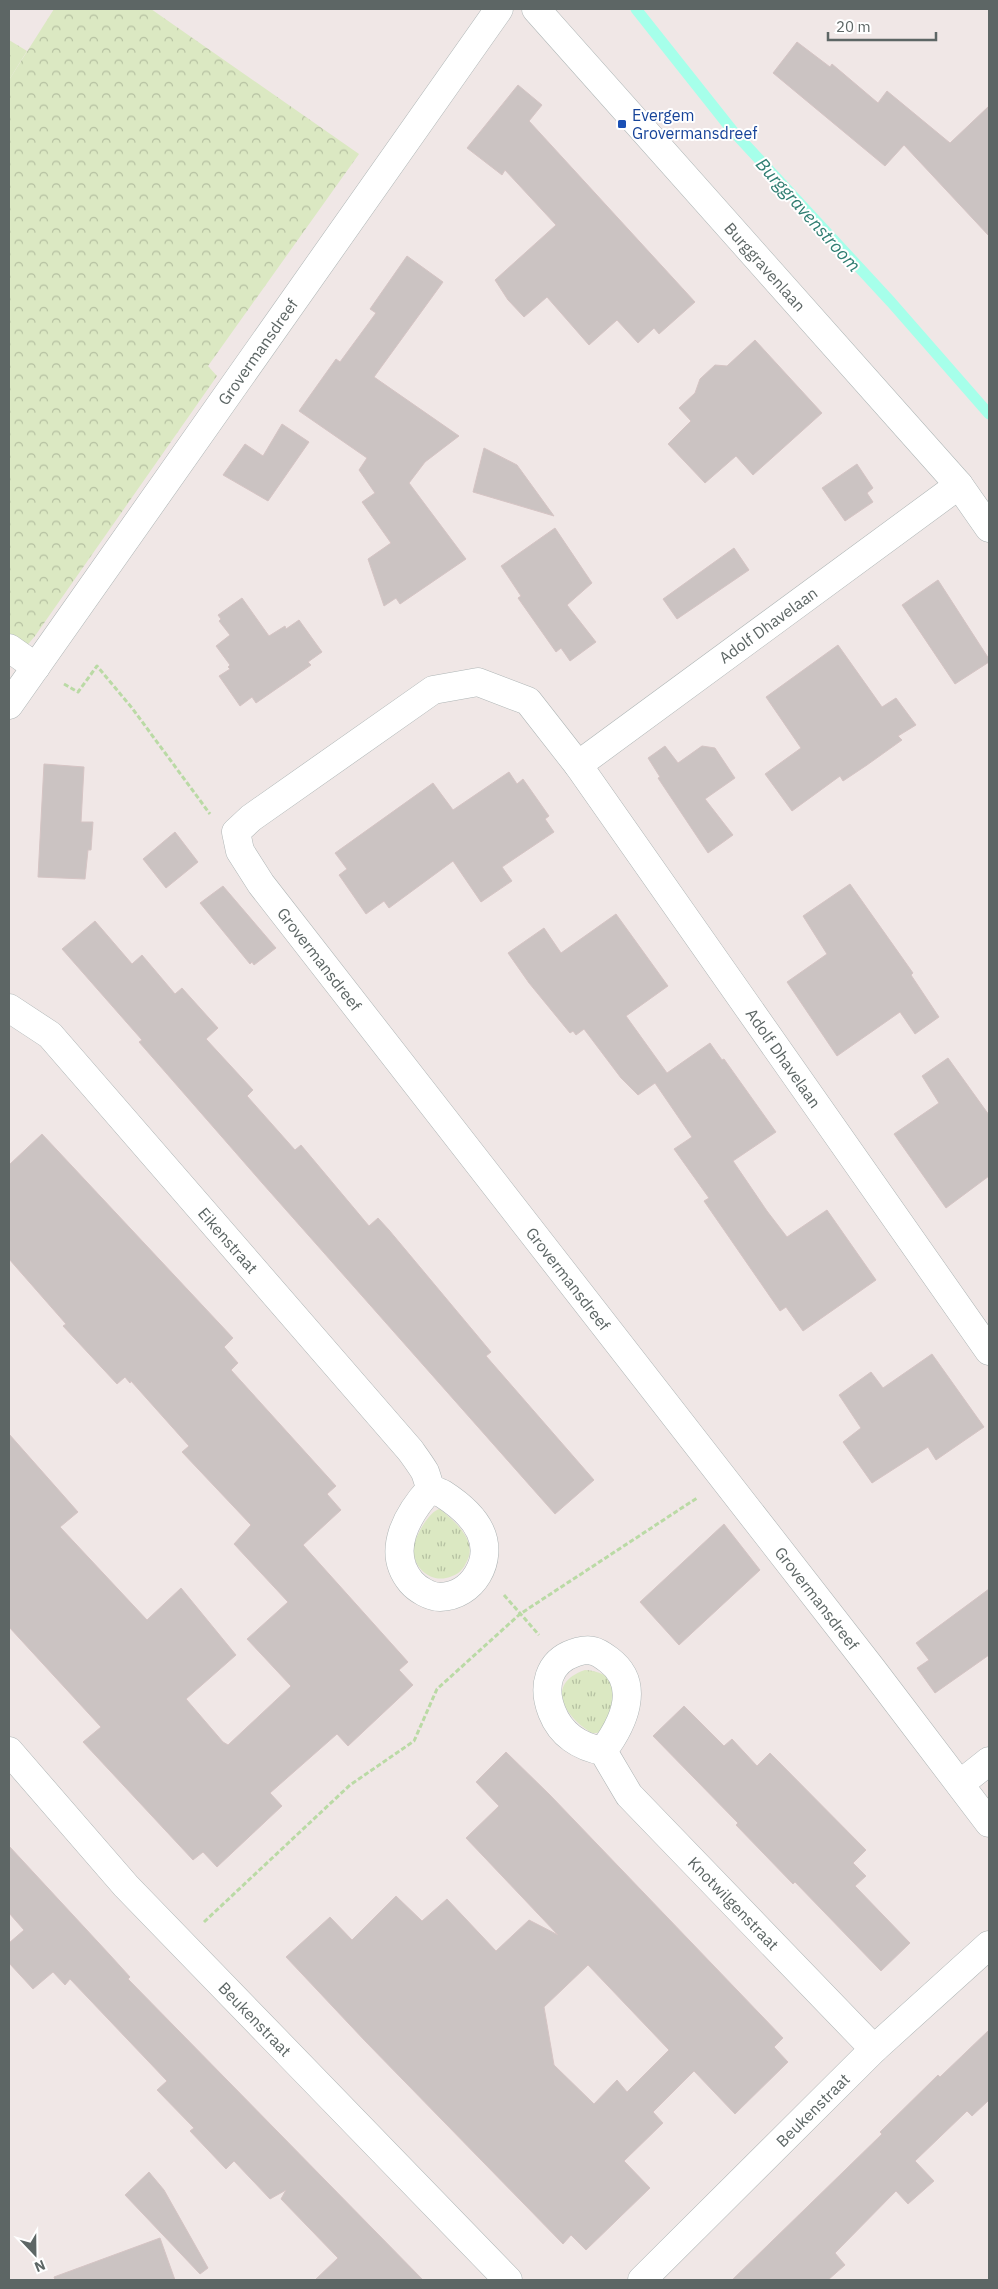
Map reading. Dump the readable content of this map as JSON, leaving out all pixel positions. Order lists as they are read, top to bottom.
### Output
{
  "streets": {
    "street": [
      "Burggravenlaan",
      "Grovermansdreef",
      "Adolf Dhavelaan",
      "Eikenstraat",
      "Knotwilgenstraat",
      "Beukenstraat"
    ]
  },
  "crossings": [
    ["Burggravenlaan", "Adolf Dhavelaan"],
    ["Grovermansdreef", "Adolf Dhavelaan"],
    ["Knotwilgenstraat", "Beukenstraat"]
  ],
  "water": ["Burggravenstroom"],
  "places": {
    "transit": ["Evergem Grovermansdreef"]
  },
  "scale_bar": "20 m",
  "north": "bottom"
}
